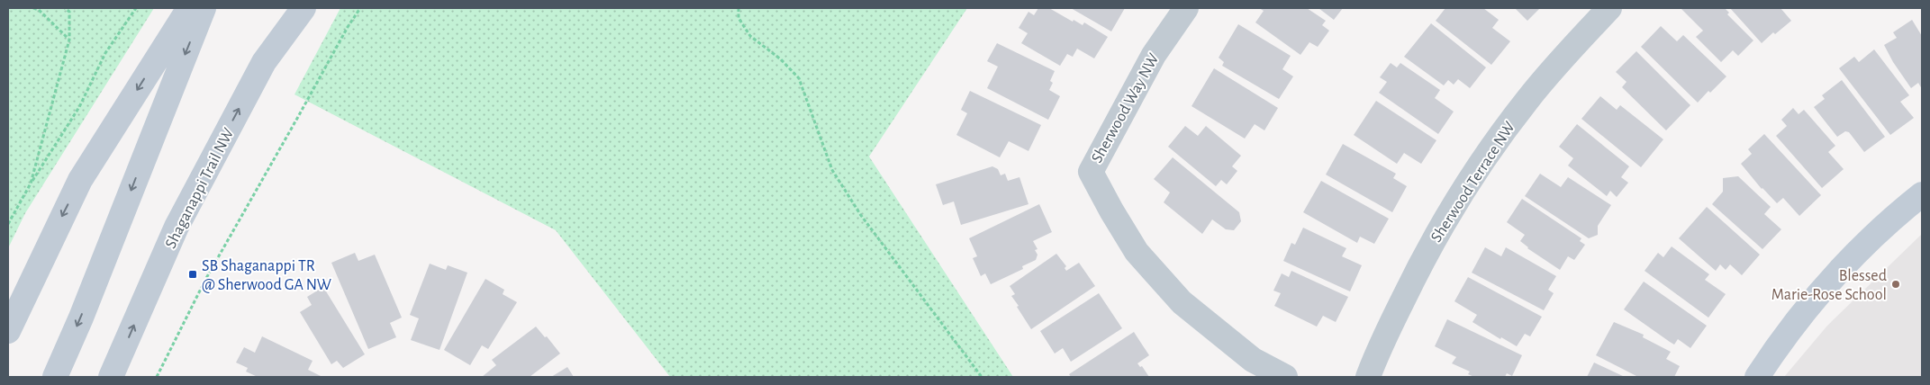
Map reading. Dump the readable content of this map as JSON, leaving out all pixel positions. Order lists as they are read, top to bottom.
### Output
{
  "streets": {
    "main road": ["Shaganappi Trail NW"],
    "street": ["Sherwood Way NW", "Sherwood Terrace NW"]
  },
  "places": {
    "transit": ["SB Shaganappi TR @ Sherwood GA NW"],
    "other": ["Blessed Marie-Rose School"]
  }
}
